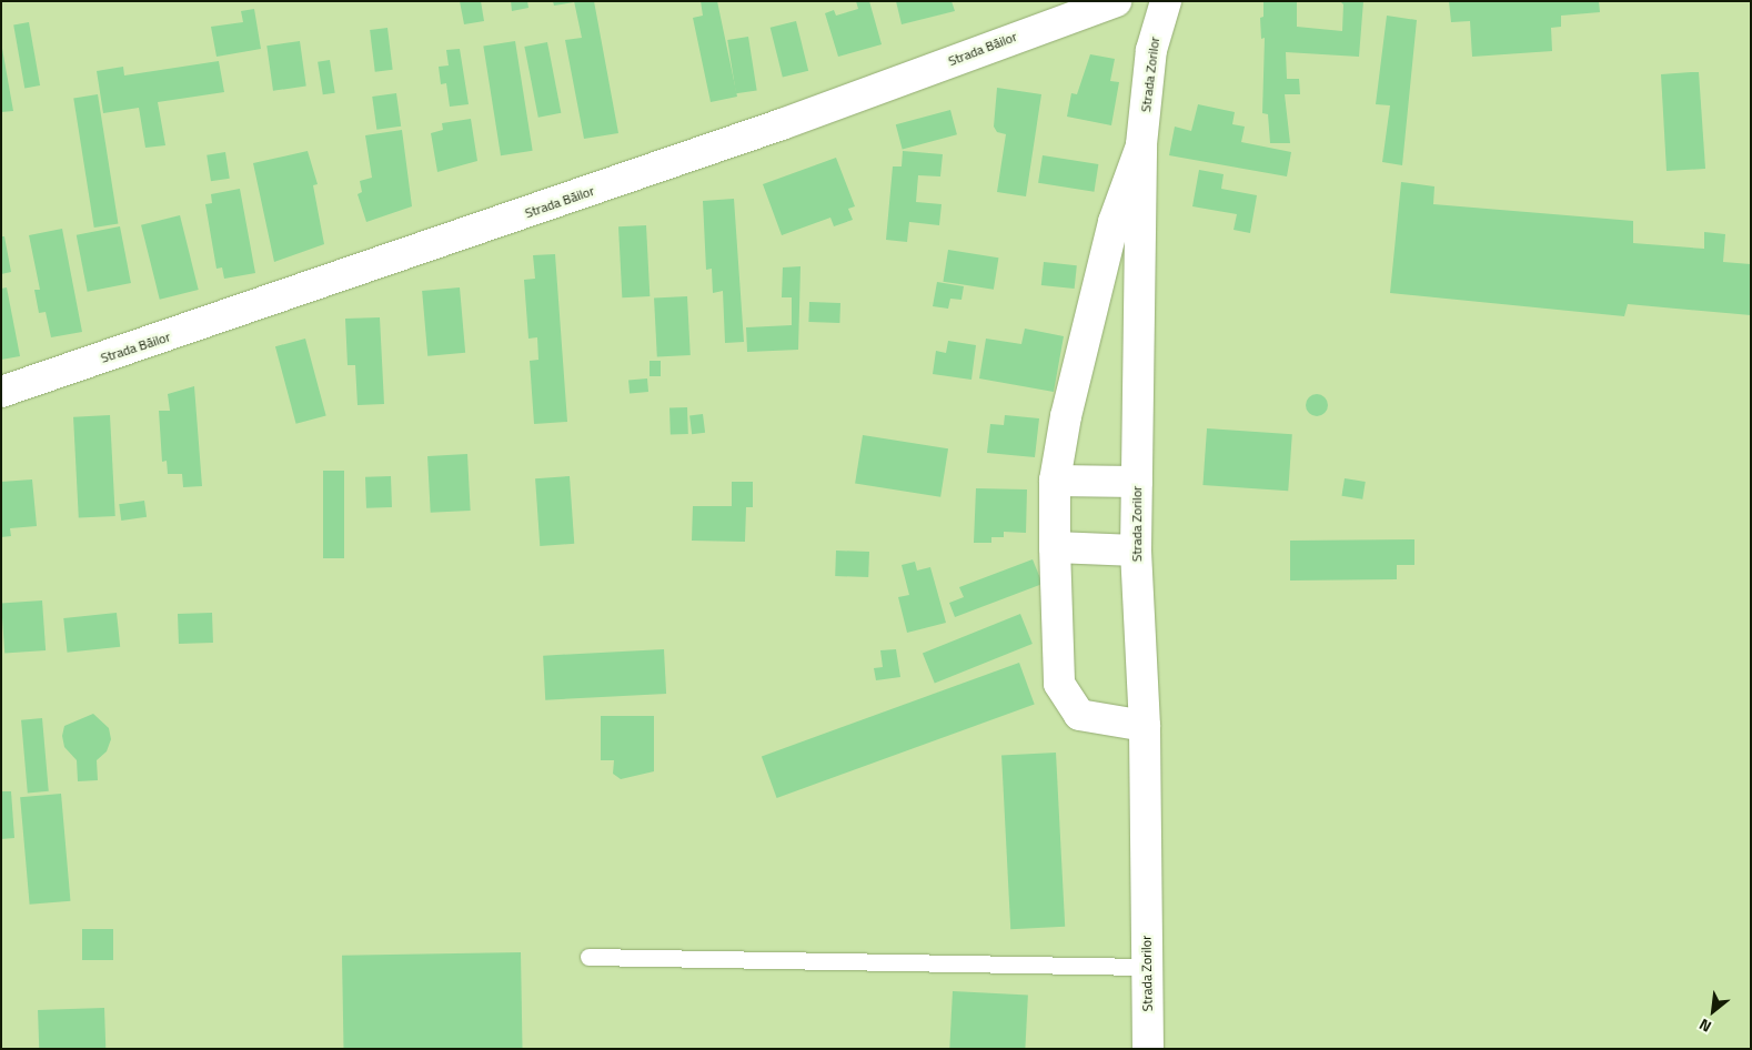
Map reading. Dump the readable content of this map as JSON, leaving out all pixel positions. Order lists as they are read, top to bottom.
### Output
{
  "streets": {
    "street": ["Strada Băilor", "Strada Zorilor"]
  },
  "north": "bottom left"
}
